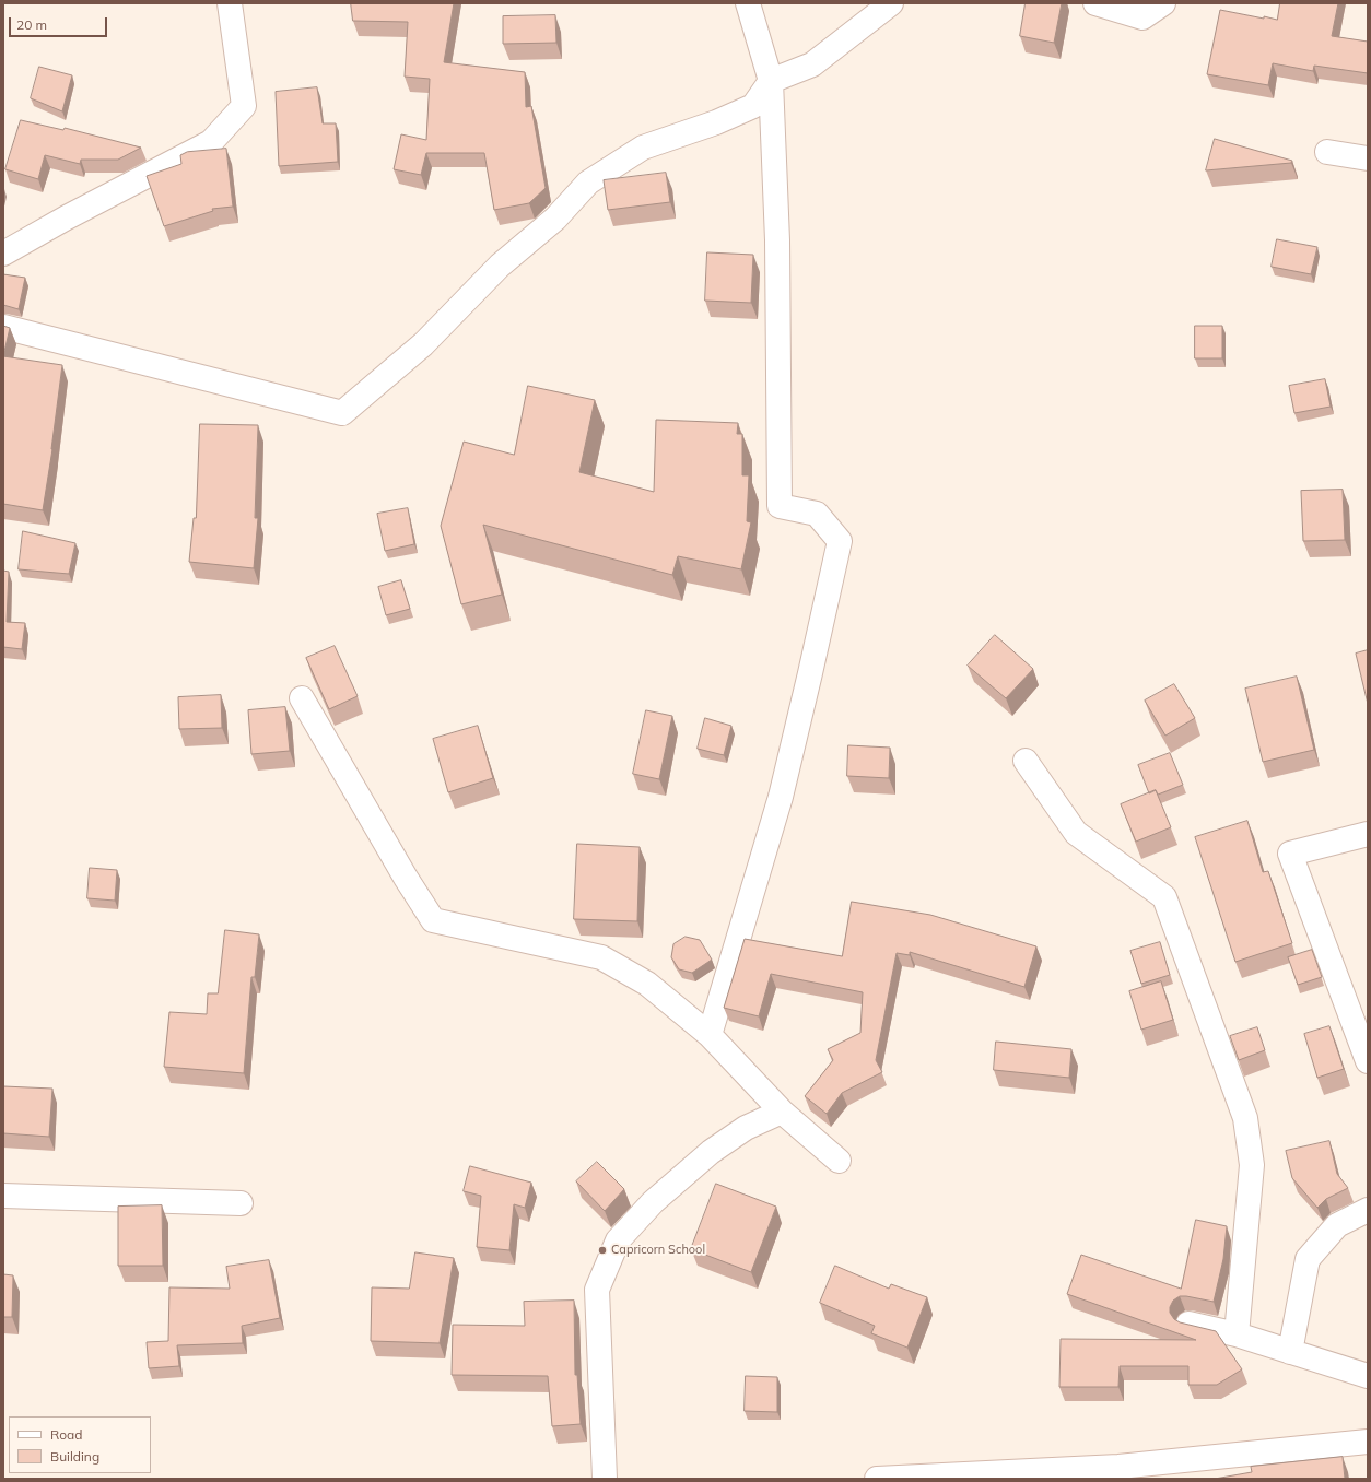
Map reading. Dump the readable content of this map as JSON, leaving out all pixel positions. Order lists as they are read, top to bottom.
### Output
{
  "places": ["Capricorn School"],
  "legend": ["Road", "Building"],
  "scale_bar": "20 m"
}
